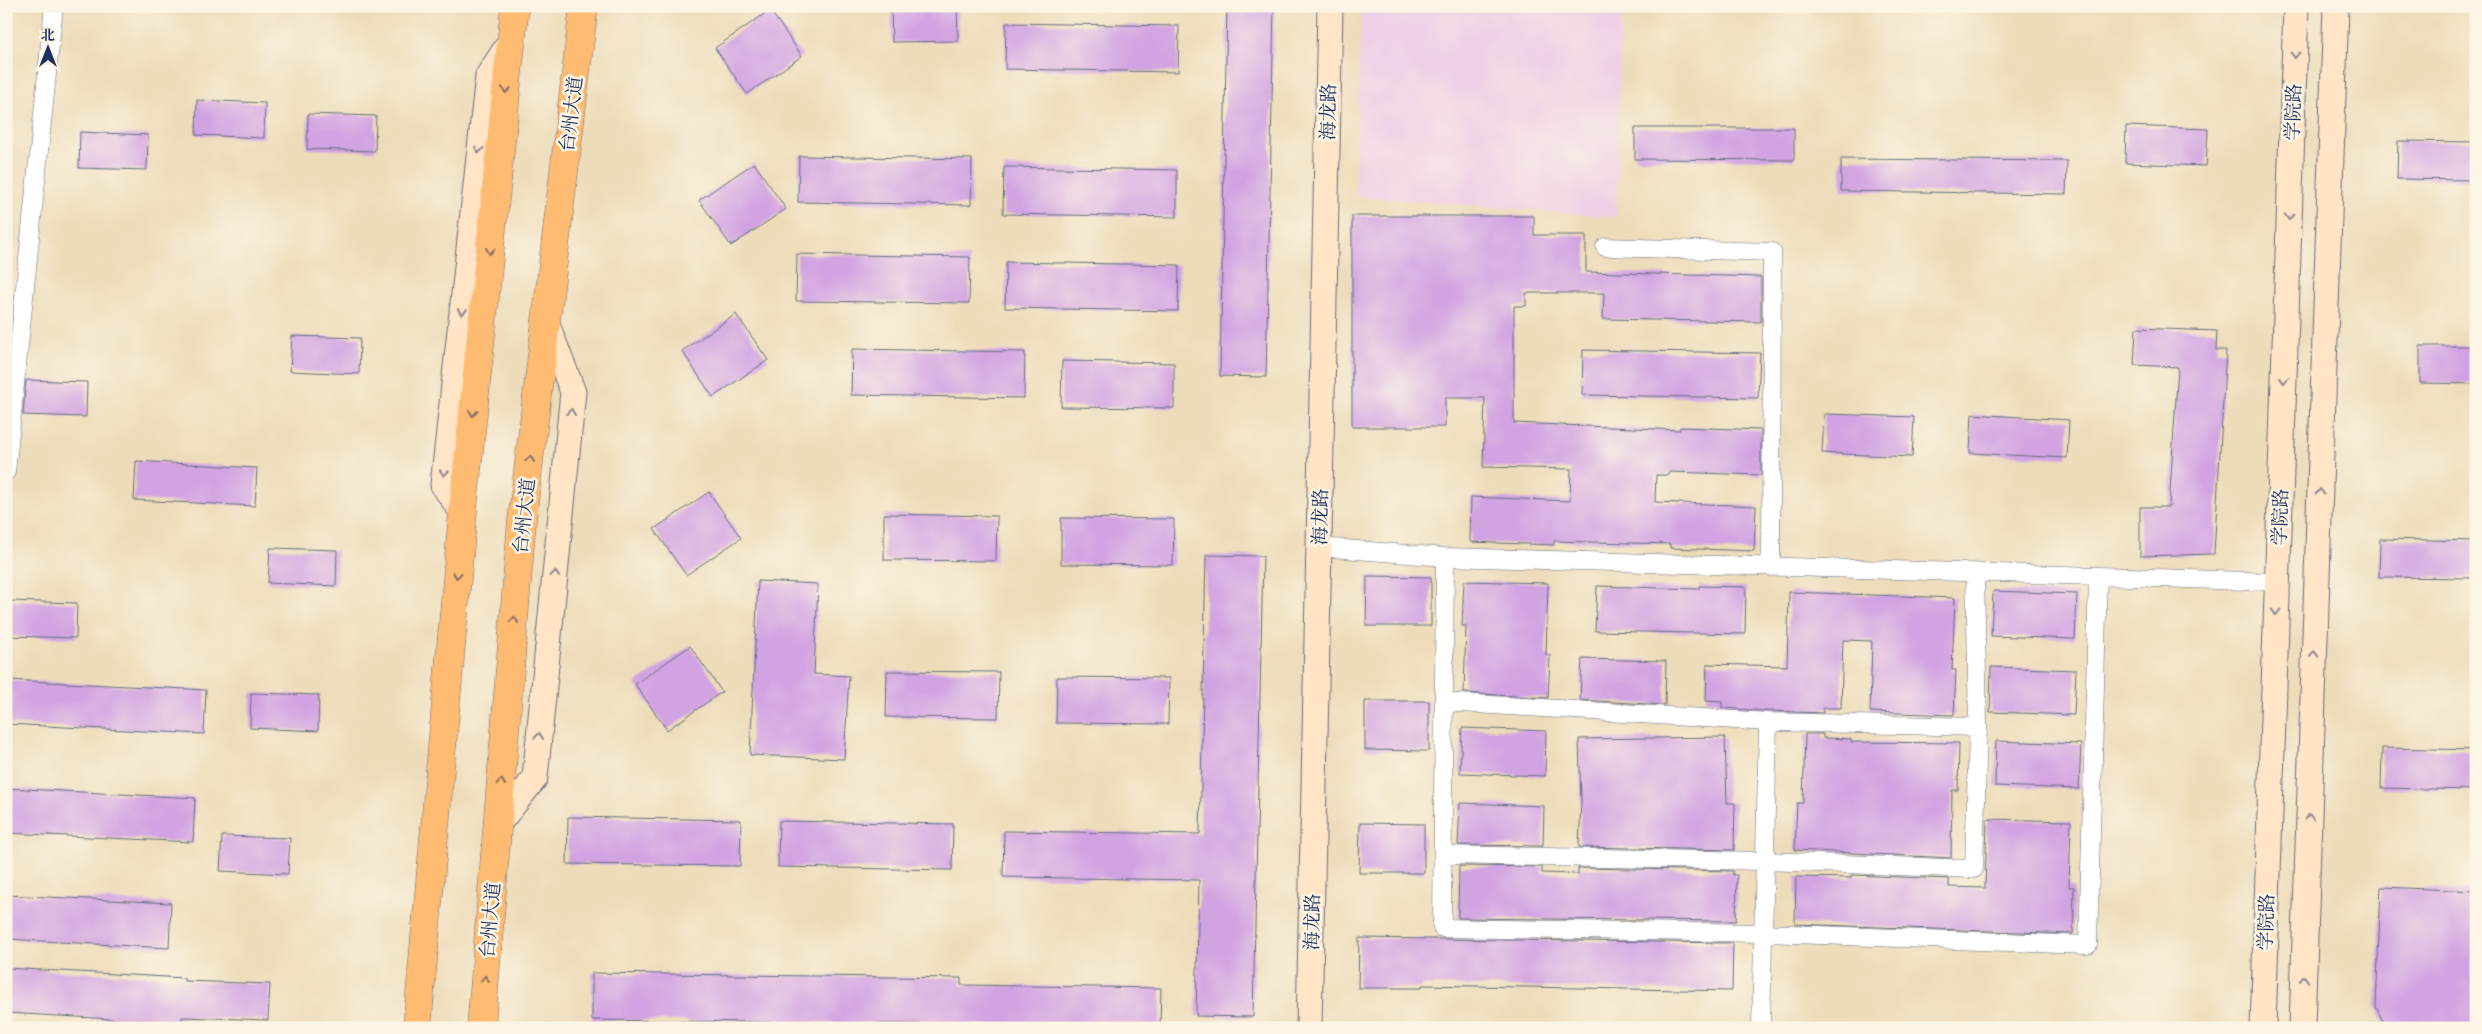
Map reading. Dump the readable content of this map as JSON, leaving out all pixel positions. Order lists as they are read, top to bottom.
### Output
{
  "streets": {
    "main road": ["海龙路", "学院路", "台州大道"]
  },
  "north": "top"
}
